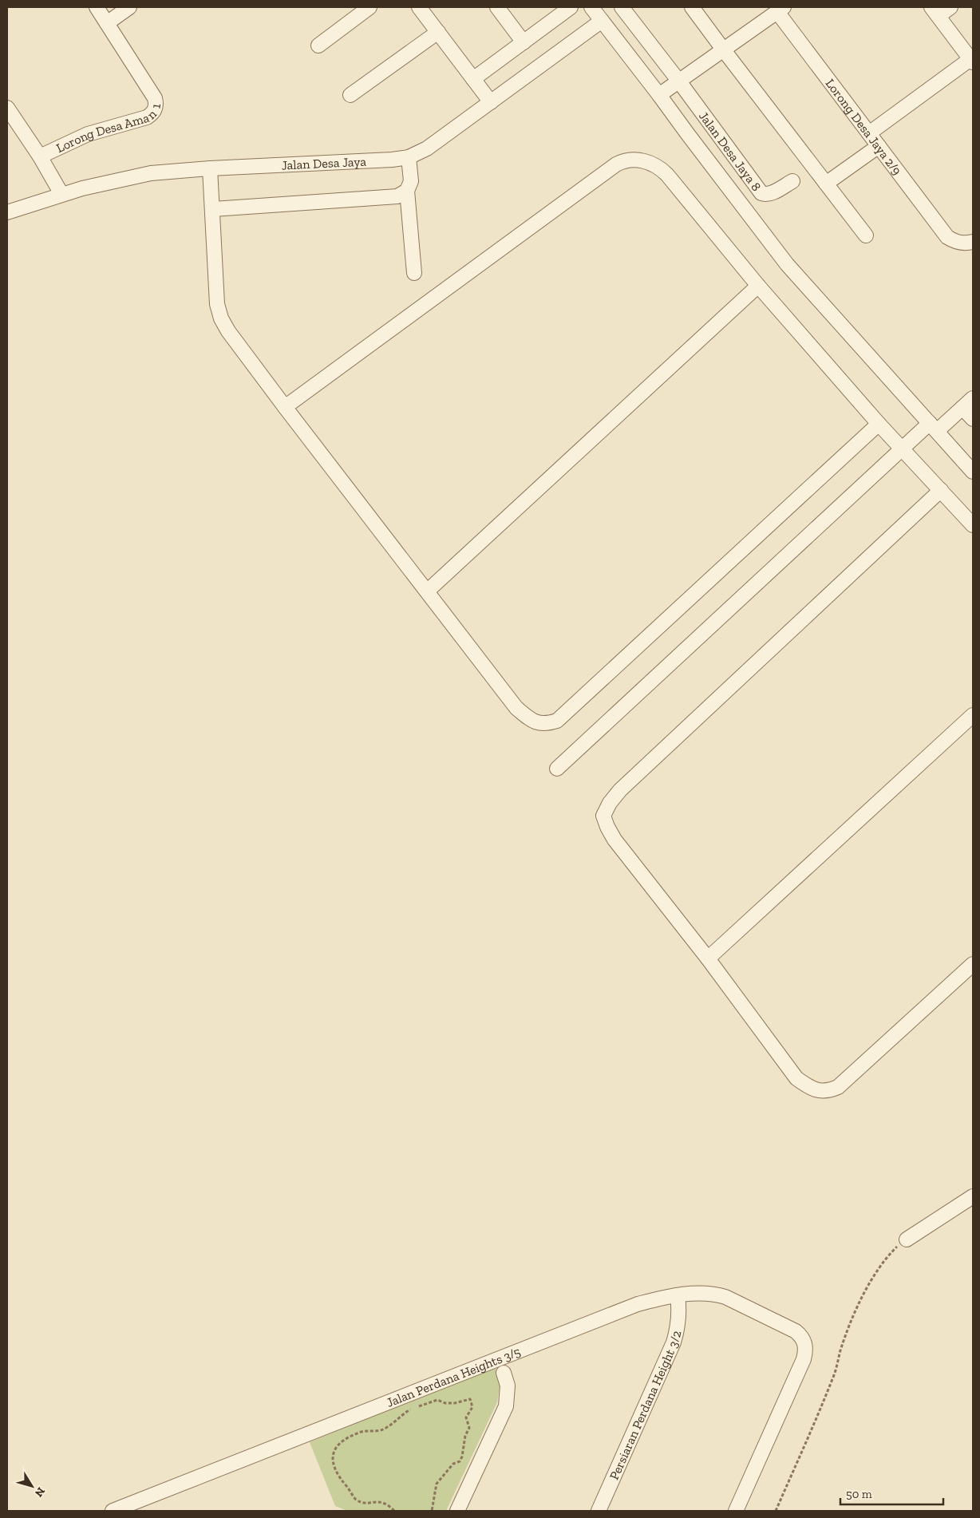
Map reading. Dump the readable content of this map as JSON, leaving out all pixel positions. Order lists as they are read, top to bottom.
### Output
{
  "streets": {
    "street": [
      "Lorong Desa Aman 1",
      "Lorong Desa Jaya 2/9",
      "Jalan Desa Jaya 8",
      "Jalan Desa Jaya",
      "Jalan Perdana Heights 3/5",
      "Persiaran Perdana Height 3/2"
    ]
  },
  "crossings": [
    ["Jalan Perdana Heights 3/5", "Persiaran Perdana Height 3/2"]
  ],
  "scale_bar": "50 m",
  "north": "bottom right"
}
